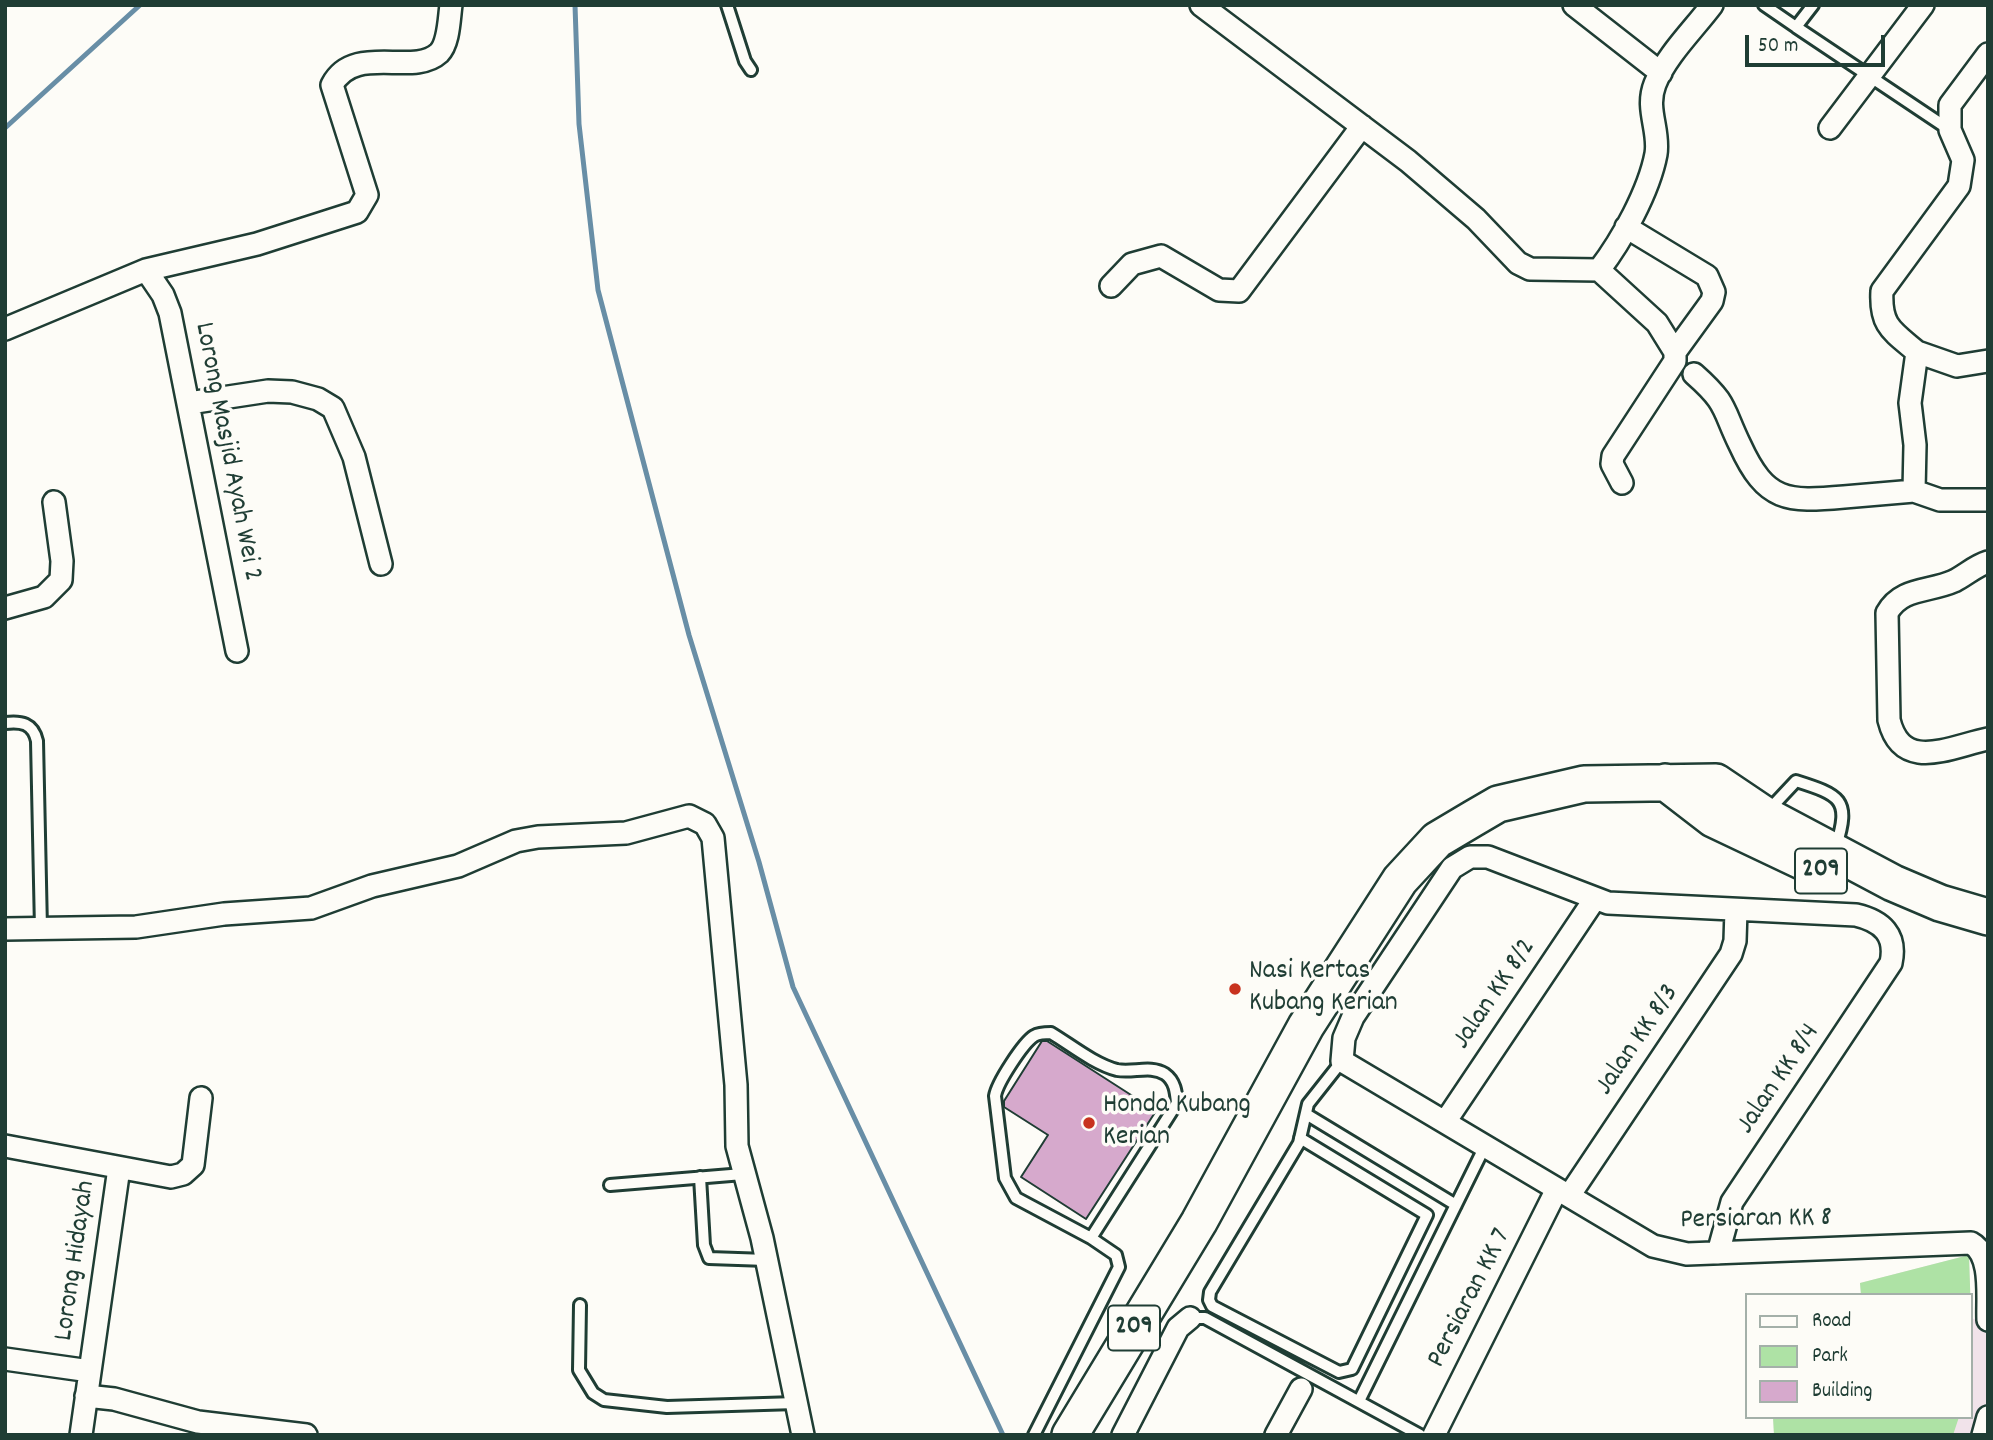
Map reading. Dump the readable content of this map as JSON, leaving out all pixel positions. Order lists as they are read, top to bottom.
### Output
{
  "streets": {
    "main road": ["209"],
    "street": [
      "Lorong Masjid Ayah Wei 2",
      "Jalan KK 8/2",
      "Jalan KK 8/3",
      "Jalan KK 8/4",
      "Persiaran KK 8",
      "Lorong Hidayah",
      "Persiaran KK 7"
    ]
  },
  "crossings": [
    ["Jalan KK 8/2", "Persiaran KK 8"],
    ["Jalan KK 8/3", "Jalan KK 8/4"],
    ["Jalan KK 8/3", "Persiaran KK 8"],
    ["Jalan KK 8/3", "Persiaran KK 7"],
    ["Jalan KK 8/4", "Persiaran KK 8"],
    ["Persiaran KK 8", "Persiaran KK 7"]
  ],
  "places": ["Nasi Kertas Kubang Kerian", "Honda Kubang Kerian"],
  "legend": ["Road", "Park", "Building"],
  "scale_bar": "50 m"
}
